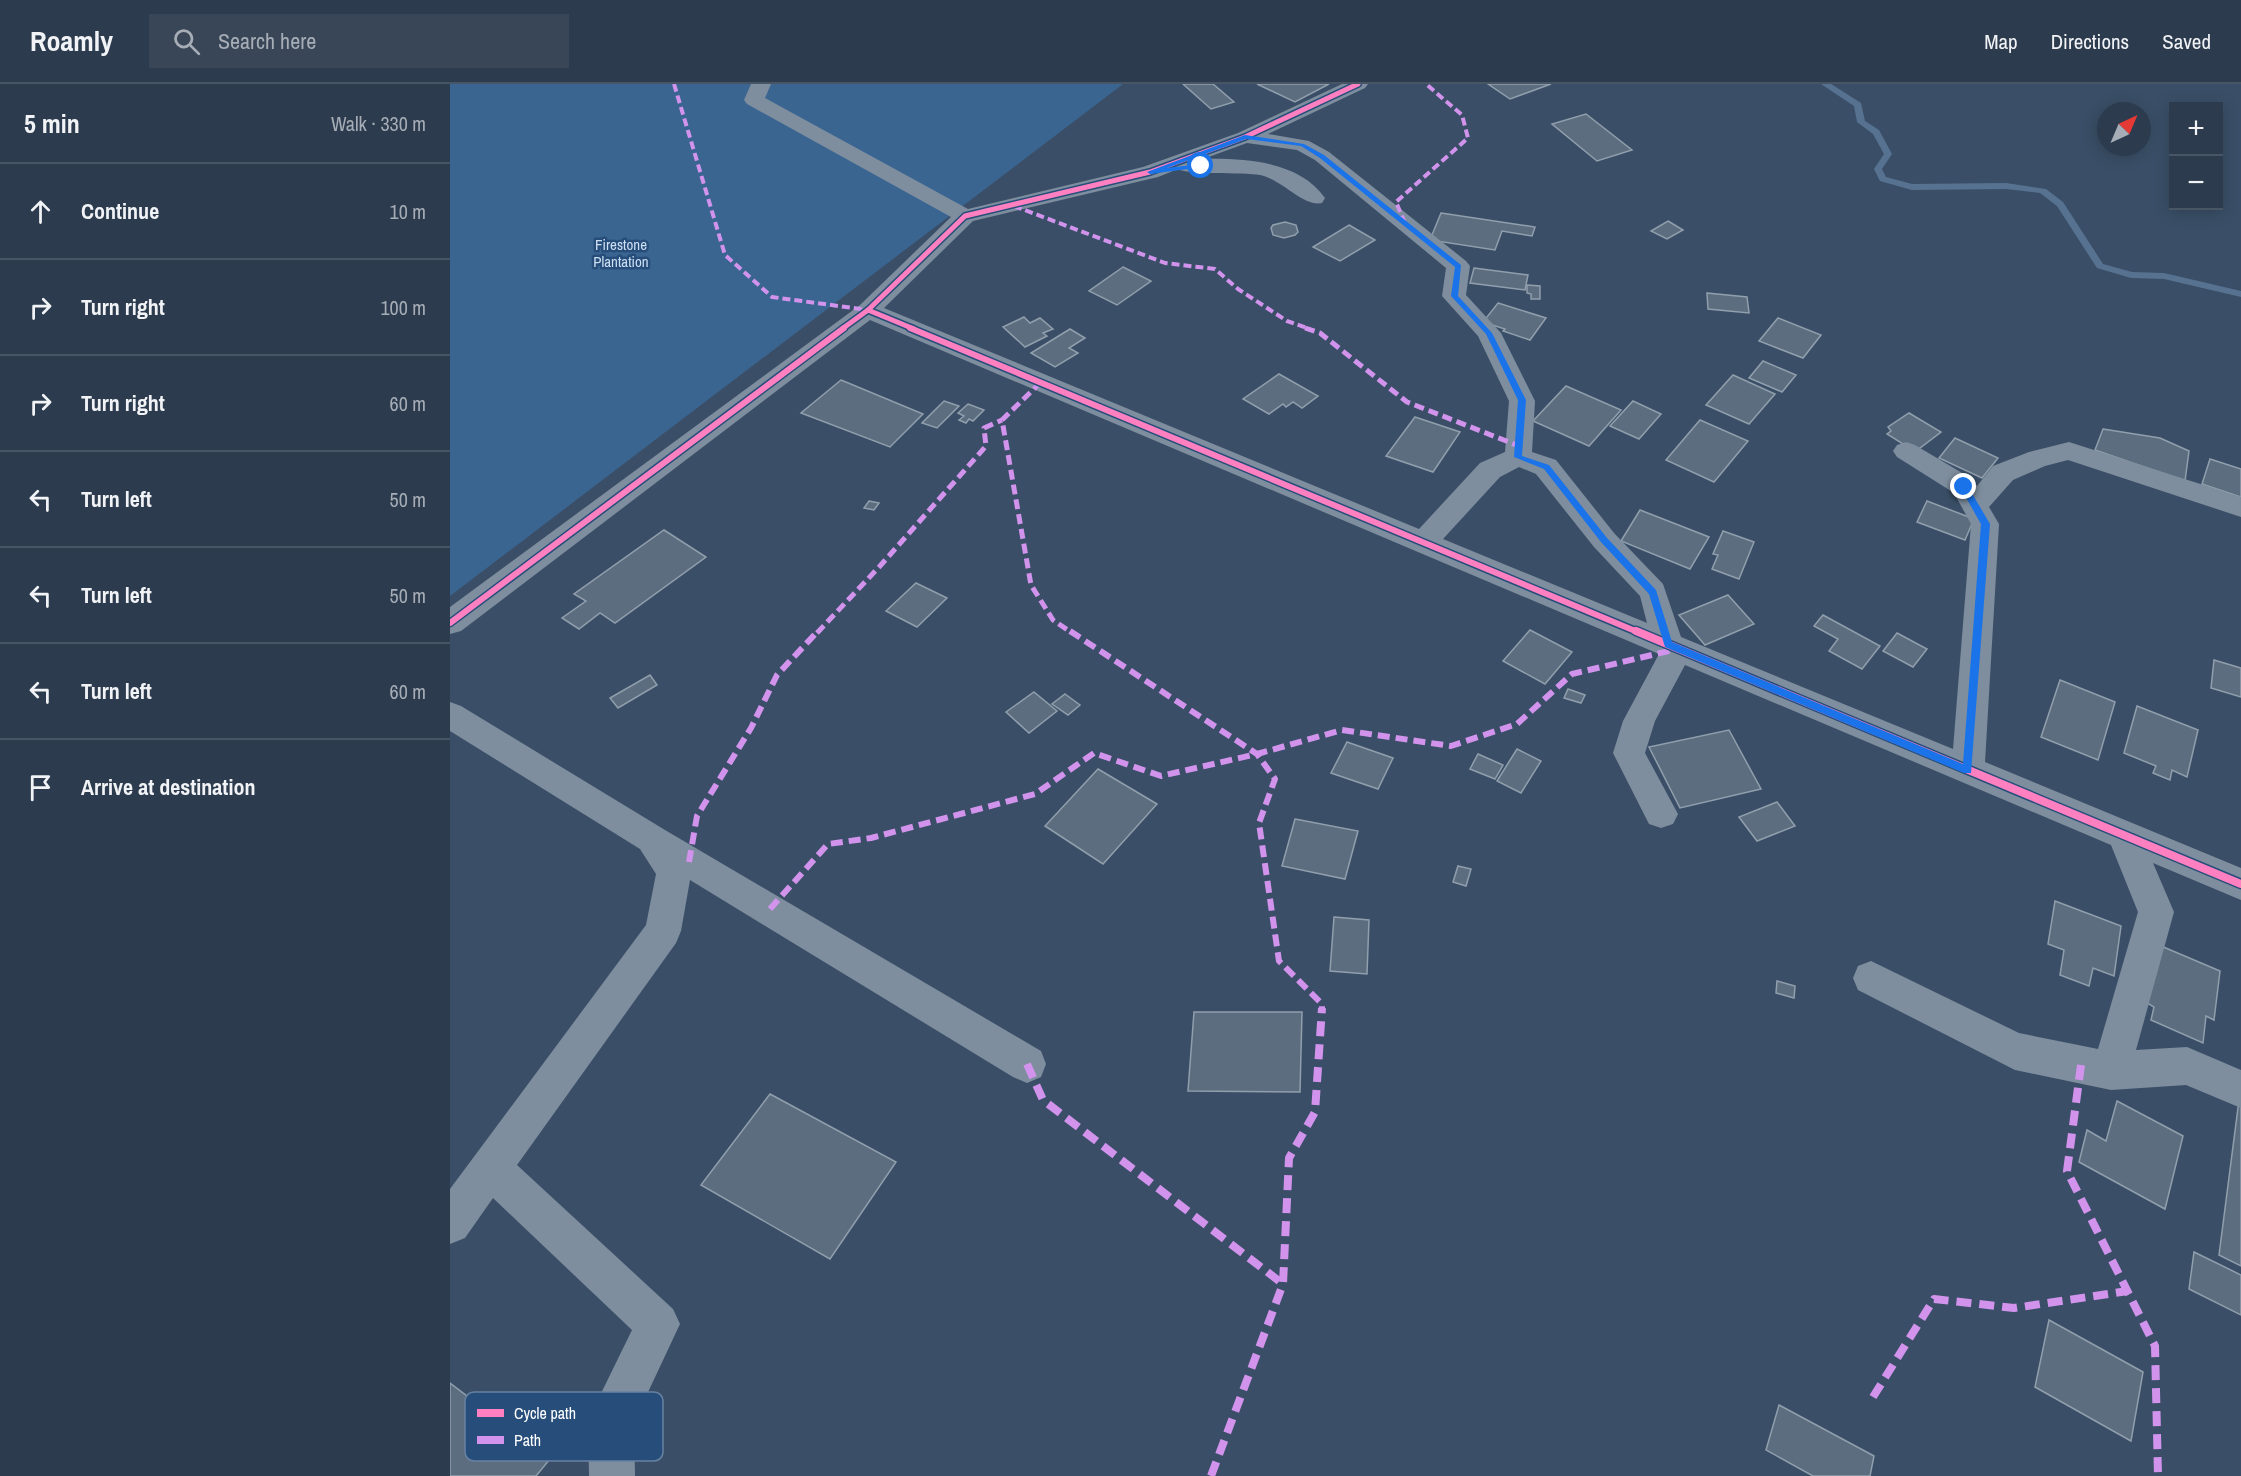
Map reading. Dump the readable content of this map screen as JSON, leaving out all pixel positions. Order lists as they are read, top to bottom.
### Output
{
  "parks": ["Firestone Plantation"],
  "legend": ["Cycle path", "Path"],
  "north": "top right",
  "page": {
    "header": "Roamly",
    "search": "Search here",
    "nav": ["Map", "Directions", "Saved"],
    "heading": ["5 min", "Walk · 330 m"],
    "map_buttons": ["+", "−"],
    "list": [
      ["Continue", "10 m"],
      ["Turn right", "100 m"],
      ["Turn right", "60 m"],
      ["Turn left", "50 m"],
      ["Turn left", "50 m"],
      ["Turn left", "60 m"],
      "Arrive at destination"
    ]
  }
}
